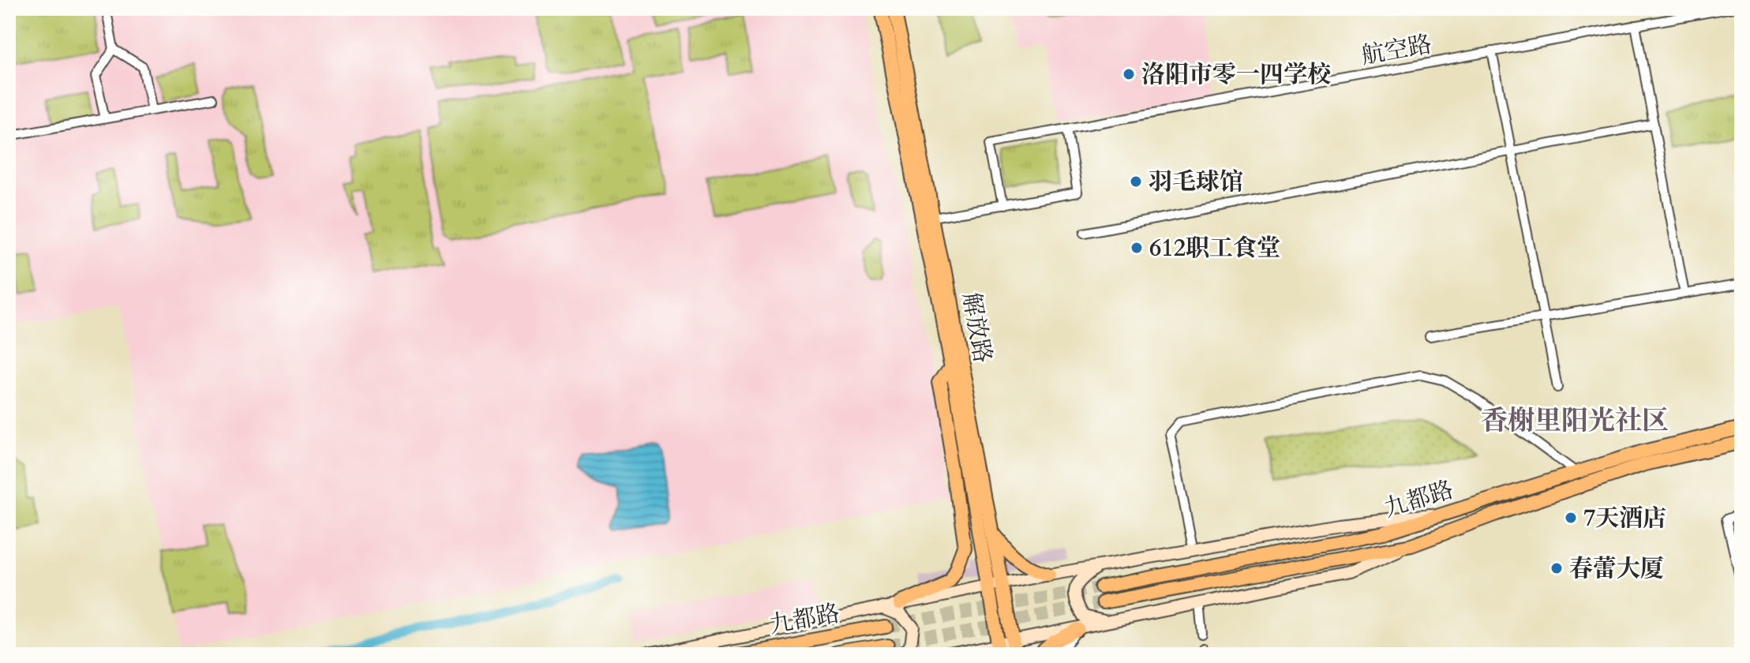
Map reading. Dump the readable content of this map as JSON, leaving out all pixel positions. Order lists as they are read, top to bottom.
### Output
{
  "streets": {
    "main road": ["解放路", "九都路"],
    "street": ["航空路"]
  },
  "districts": ["香榭里阳光社区"],
  "places": [
    "洛阳市零一四学校",
    "羽毛球馆",
    "612职工食堂",
    "7天酒店",
    "春蕾大厦"
  ]
}
